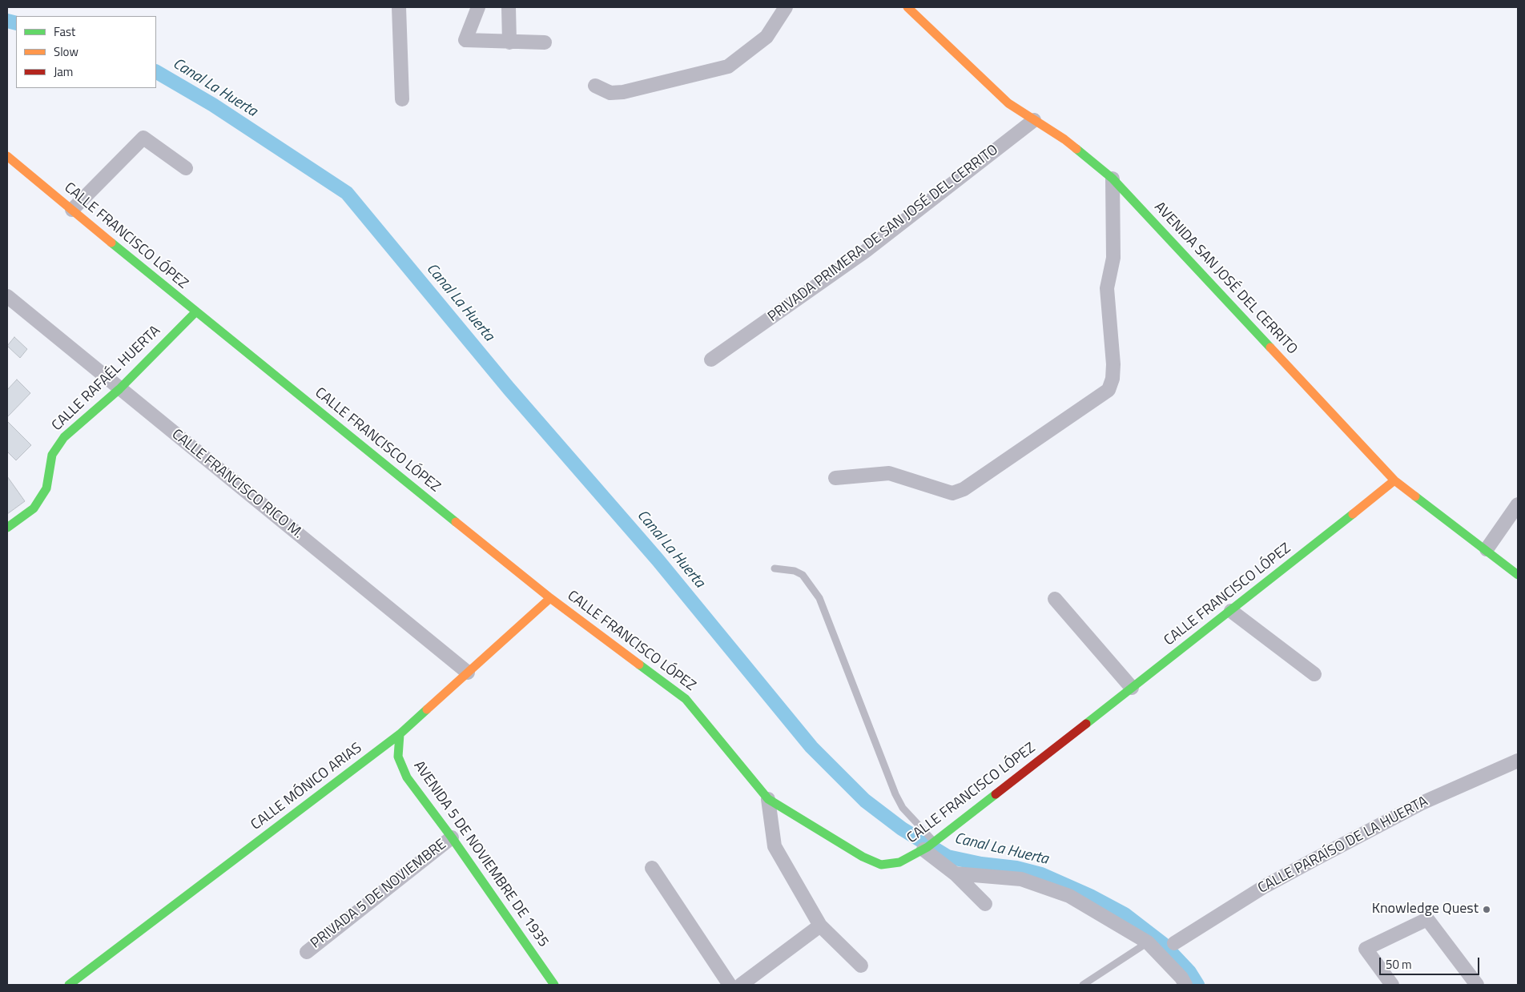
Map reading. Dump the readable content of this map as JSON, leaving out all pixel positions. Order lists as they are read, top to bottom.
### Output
{
  "streets": {
    "street": [
      "PRIVADA PRIMERA DE SAN JOSÉ DEL CERRITO",
      "CALLE FRANCISCO LÓPEZ",
      "AVENIDA SAN JOSÉ DEL CERRITO",
      "CALLE RAFAÉL HUERTA",
      "CALLE FRANCISCO RICO M.",
      "CALLE MÓNICO ARIAS",
      "CALLE PARAÍSO DE LA HUERTA",
      "AVENIDA 5 DE NOVIEMBRE DE 1935",
      "PRIVADA 5 DE NOVIEMBRE"
    ]
  },
  "crossings": [
    ["PRIVADA PRIMERA DE SAN JOSÉ DEL CERRITO", "AVENIDA SAN JOSÉ DEL CERRITO"],
    ["CALLE FRANCISCO LÓPEZ", "AVENIDA SAN JOSÉ DEL CERRITO"],
    ["CALLE FRANCISCO LÓPEZ", "CALLE RAFAÉL HUERTA"],
    ["CALLE FRANCISCO LÓPEZ", "CALLE MÓNICO ARIAS"],
    ["CALLE RAFAÉL HUERTA", "CALLE FRANCISCO RICO M."],
    ["CALLE FRANCISCO RICO M.", "CALLE MÓNICO ARIAS"],
    ["CALLE MÓNICO ARIAS", "AVENIDA 5 DE NOVIEMBRE DE 1935"],
    ["AVENIDA 5 DE NOVIEMBRE DE 1935", "PRIVADA 5 DE NOVIEMBRE"]
  ],
  "water": ["Canal La Huerta"],
  "places": ["Knowledge Quest"],
  "legend": ["Fast", "Slow", "Jam"],
  "scale_bar": "50 m"
}
